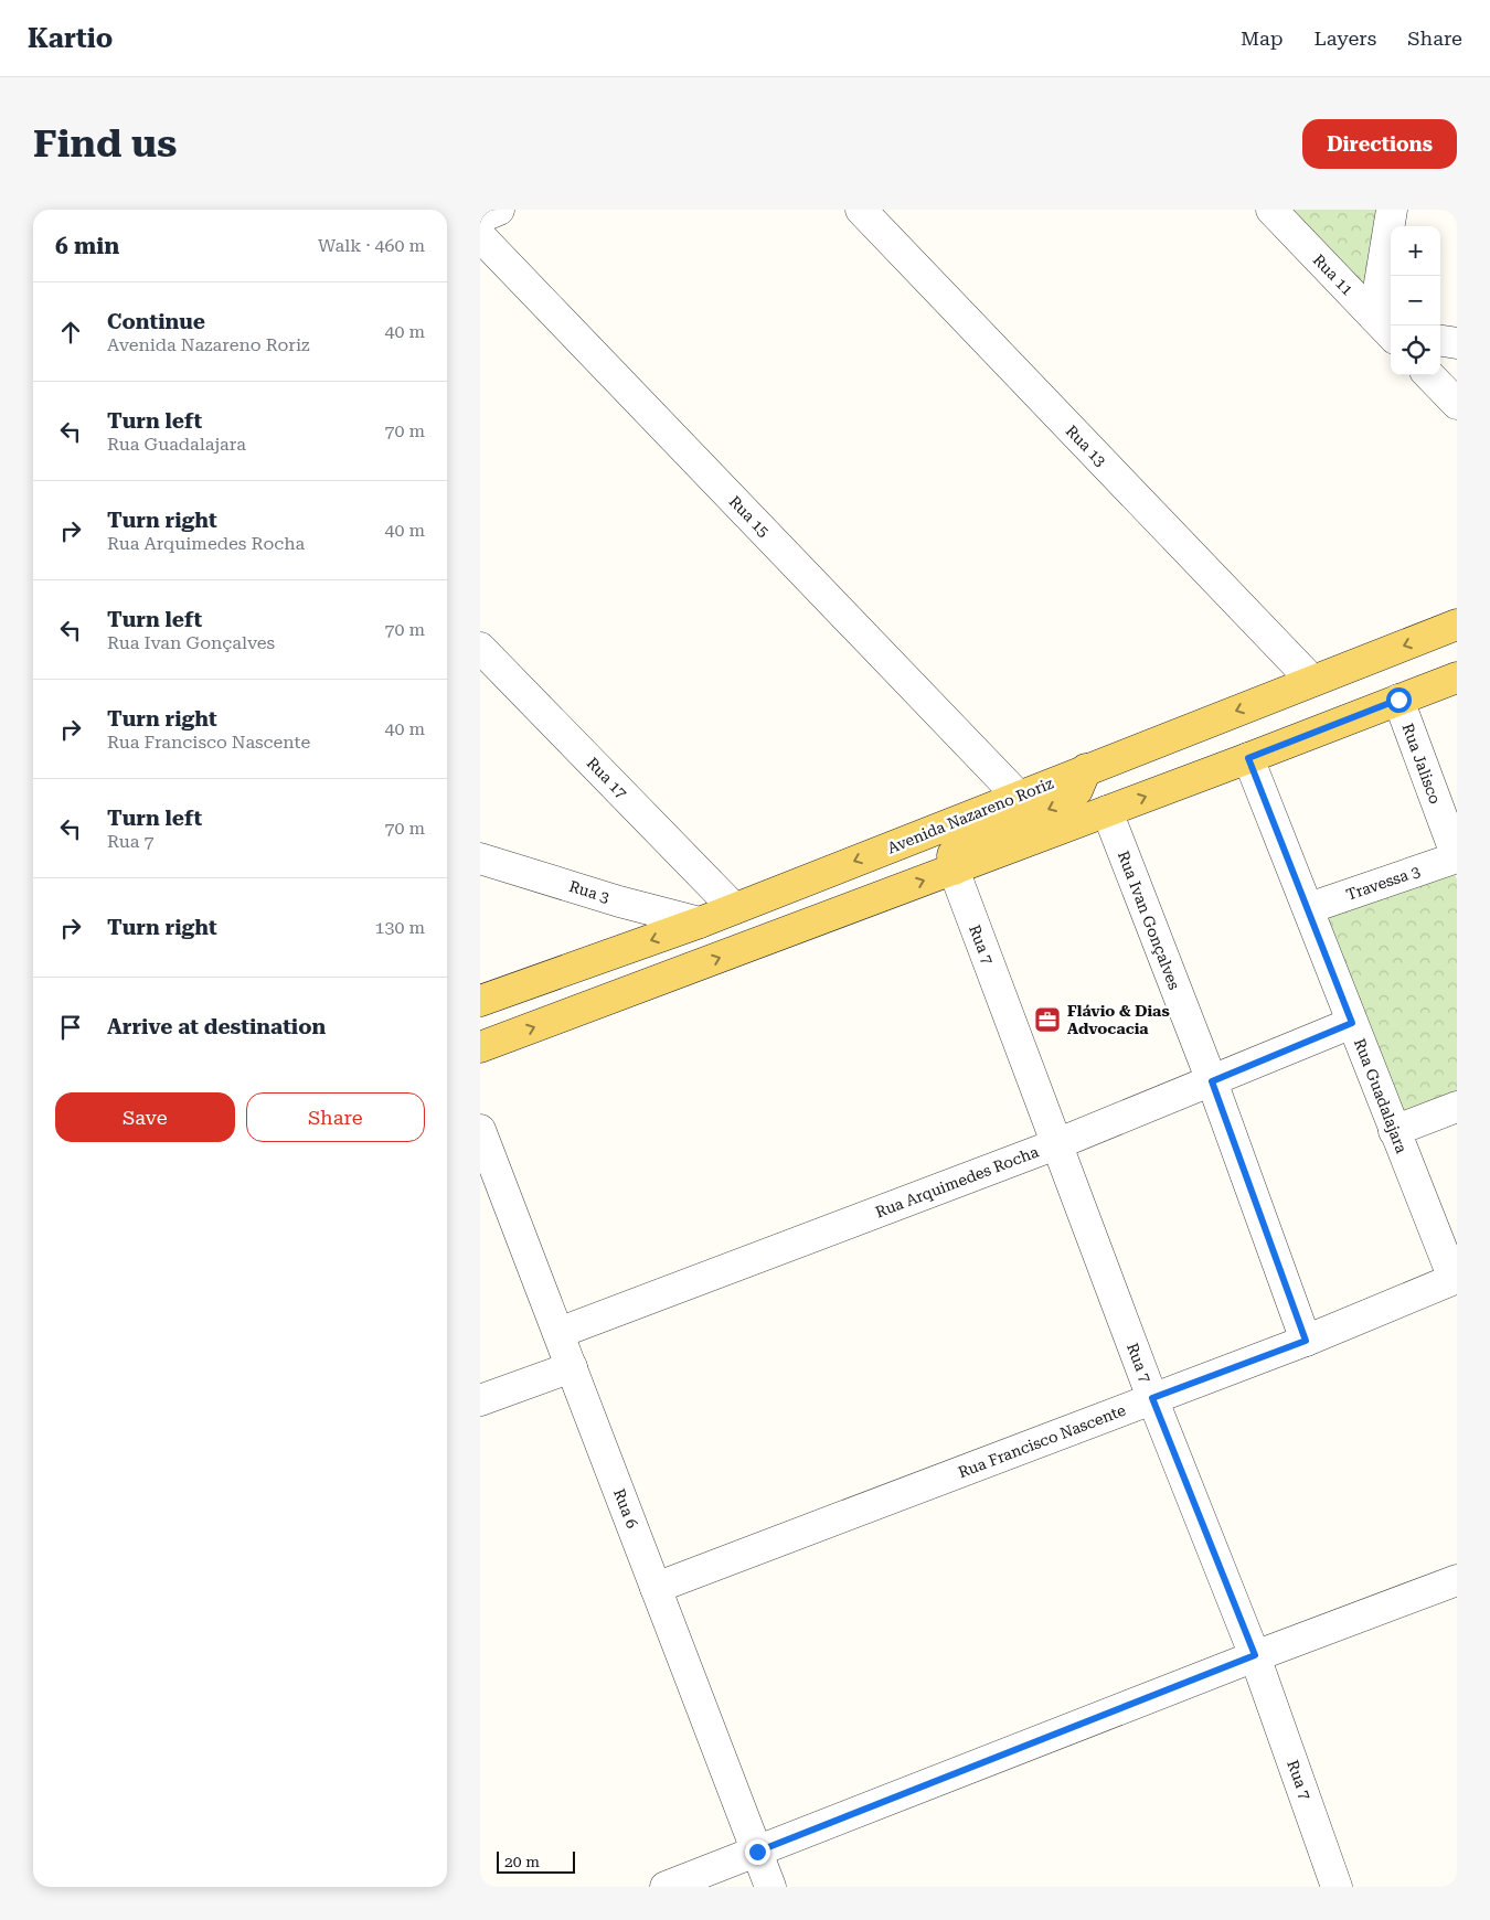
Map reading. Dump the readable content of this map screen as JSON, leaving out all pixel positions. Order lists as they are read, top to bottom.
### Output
{
  "streets": {
    "main road": ["Avenida Nazareno Roriz"],
    "street": [
      "Rua 11",
      "Rua 13",
      "Rua 15",
      "Rua Jalisco",
      "Rua 17",
      "Travessa 3",
      "Rua 3",
      "Rua Ivan Gonçalves",
      "Rua 7",
      "Rua Guadalajara",
      "Rua Arquimedes Rocha",
      "Rua Francisco Nascente",
      "Rua 6"
    ]
  },
  "crossings": [
    ["Rua 13", "Avenida Nazareno Roriz"],
    ["Rua 15", "Avenida Nazareno Roriz"],
    ["Rua Jalisco", "Travessa 3"],
    ["Rua 17", "Avenida Nazareno Roriz"],
    ["Avenida Nazareno Roriz", "Rua 3"],
    ["Travessa 3", "Rua Guadalajara"],
    ["Rua Ivan Gonçalves", "Rua Arquimedes Rocha"],
    ["Rua Ivan Gonçalves", "Rua Francisco Nascente"],
    ["Rua 7", "Rua Arquimedes Rocha"],
    ["Rua 7", "Rua Francisco Nascente"],
    ["Rua Guadalajara", "Rua Arquimedes Rocha"],
    ["Rua Guadalajara", "Rua Francisco Nascente"],
    ["Rua Arquimedes Rocha", "Rua 6"],
    ["Rua Francisco Nascente", "Rua 6"]
  ],
  "places": {
    "office": ["Flávio & Dias Advocacia"]
  },
  "scale_bar": "20 m",
  "page": {
    "header": "Kartio",
    "nav": ["Map", "Layers", "Share"],
    "buttons": [
      "Directions",
      ["Save", "Share"]
    ],
    "title": "Find us",
    "heading": ["6 min", "Walk · 460 m"],
    "map_buttons": ["+", "−"],
    "list": [
      ["Continue", "Avenida Nazareno Roriz", "40 m"],
      ["Turn left", "Rua Guadalajara", "70 m"],
      ["Turn right", "Rua Arquimedes Rocha", "40 m"],
      ["Turn left", "Rua Ivan Gonçalves", "70 m"],
      ["Turn right", "Rua Francisco Nascente", "40 m"],
      ["Turn left", "Rua 7", "70 m"],
      ["Turn right", "130 m"],
      "Arrive at destination"
    ],
    "scale": "20 m"
  }
}
